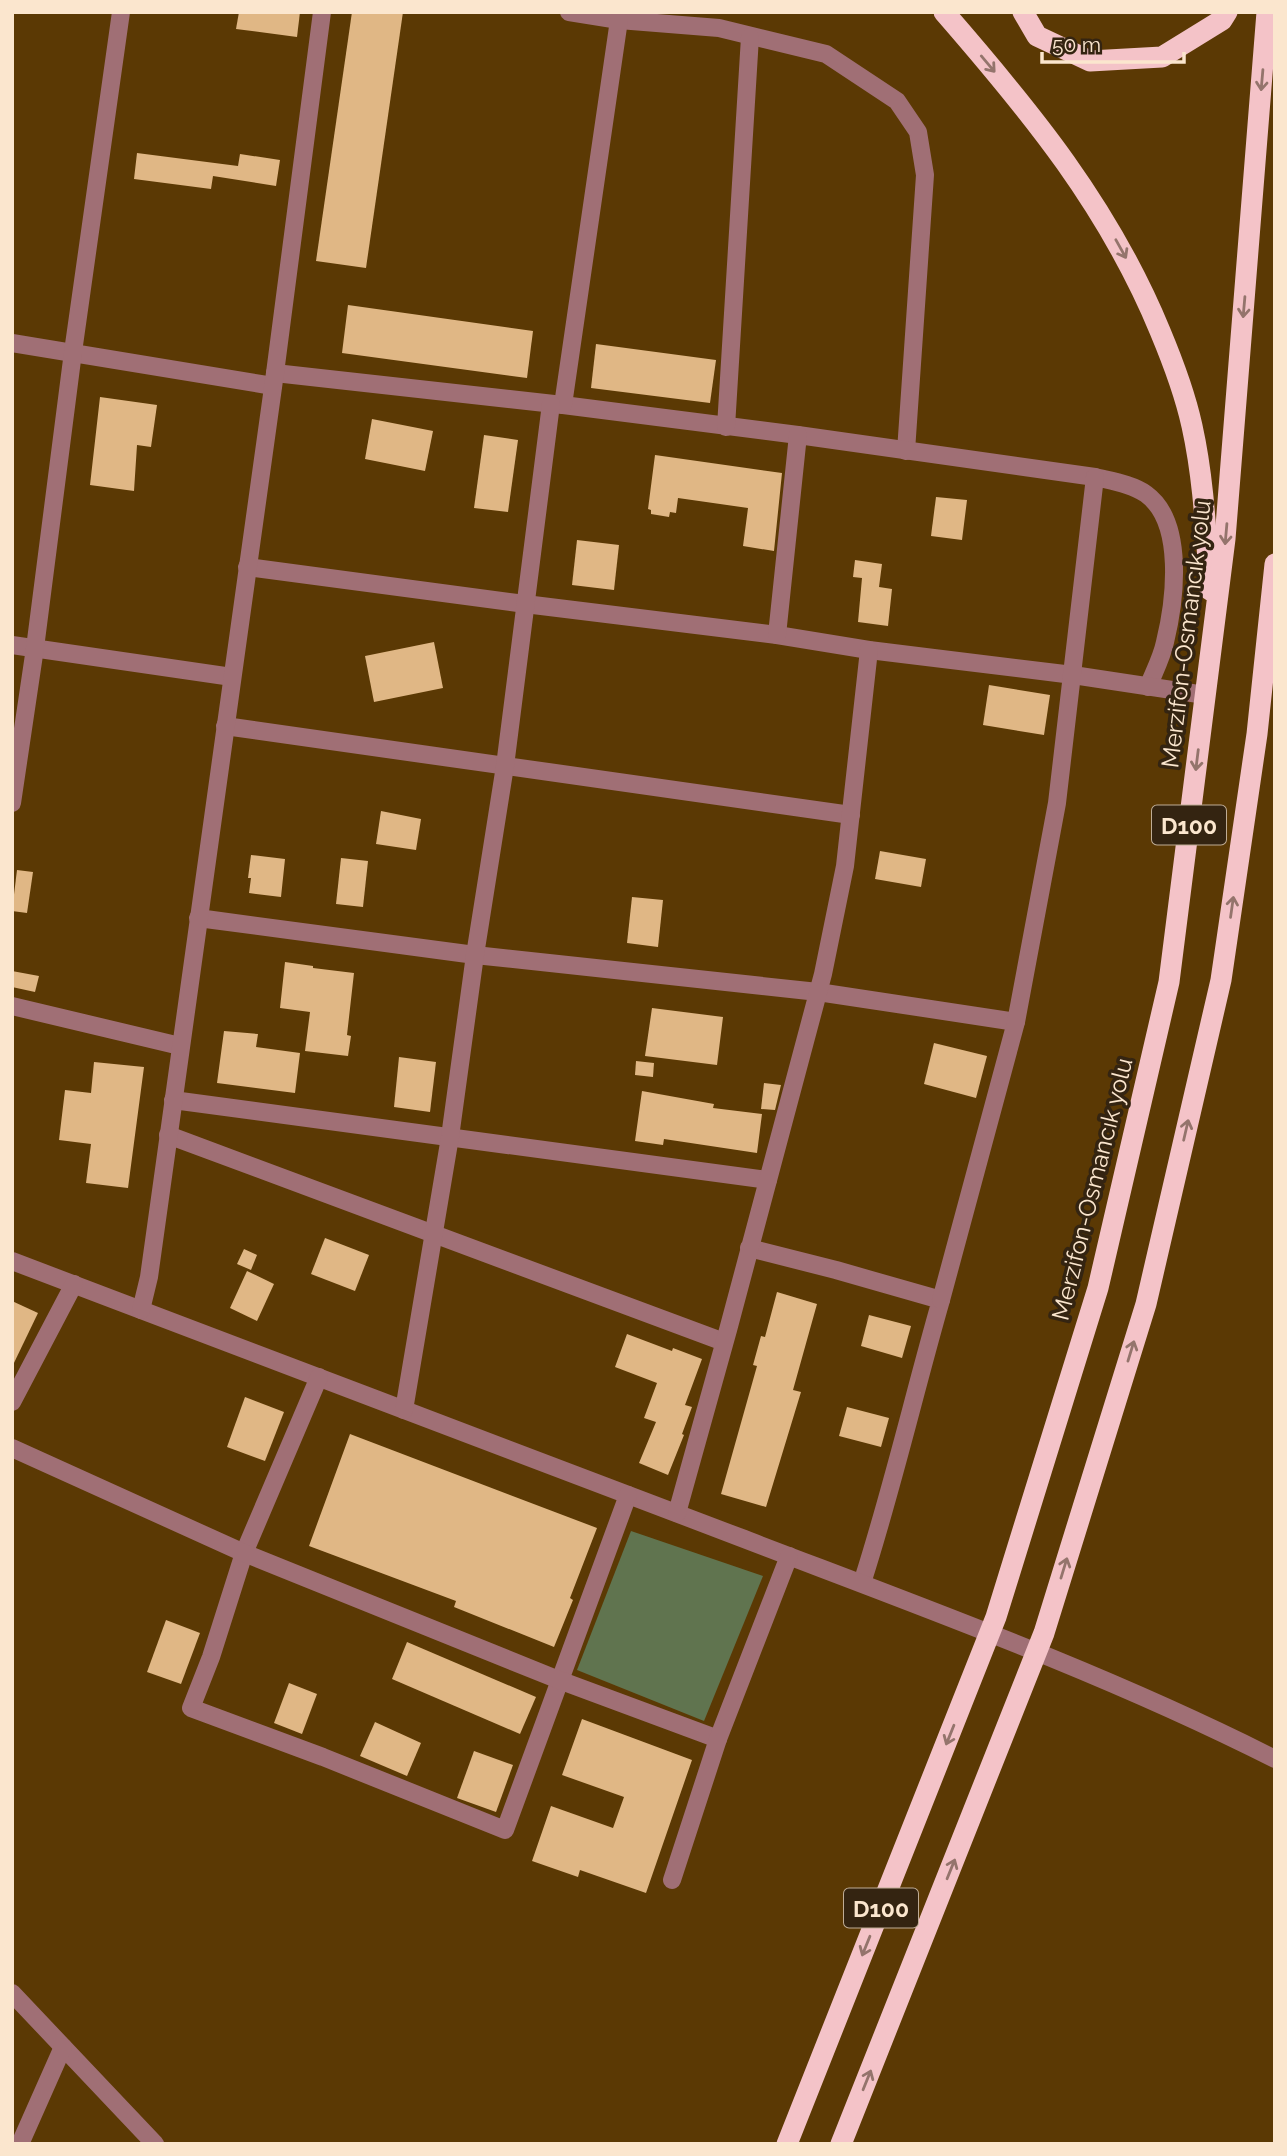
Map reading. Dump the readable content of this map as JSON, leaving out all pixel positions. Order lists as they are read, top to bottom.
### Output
{
  "streets": {
    "highway": ["Merzifon-Osmancık yolu", "D100"]
  },
  "scale_bar": "50 m"
}
